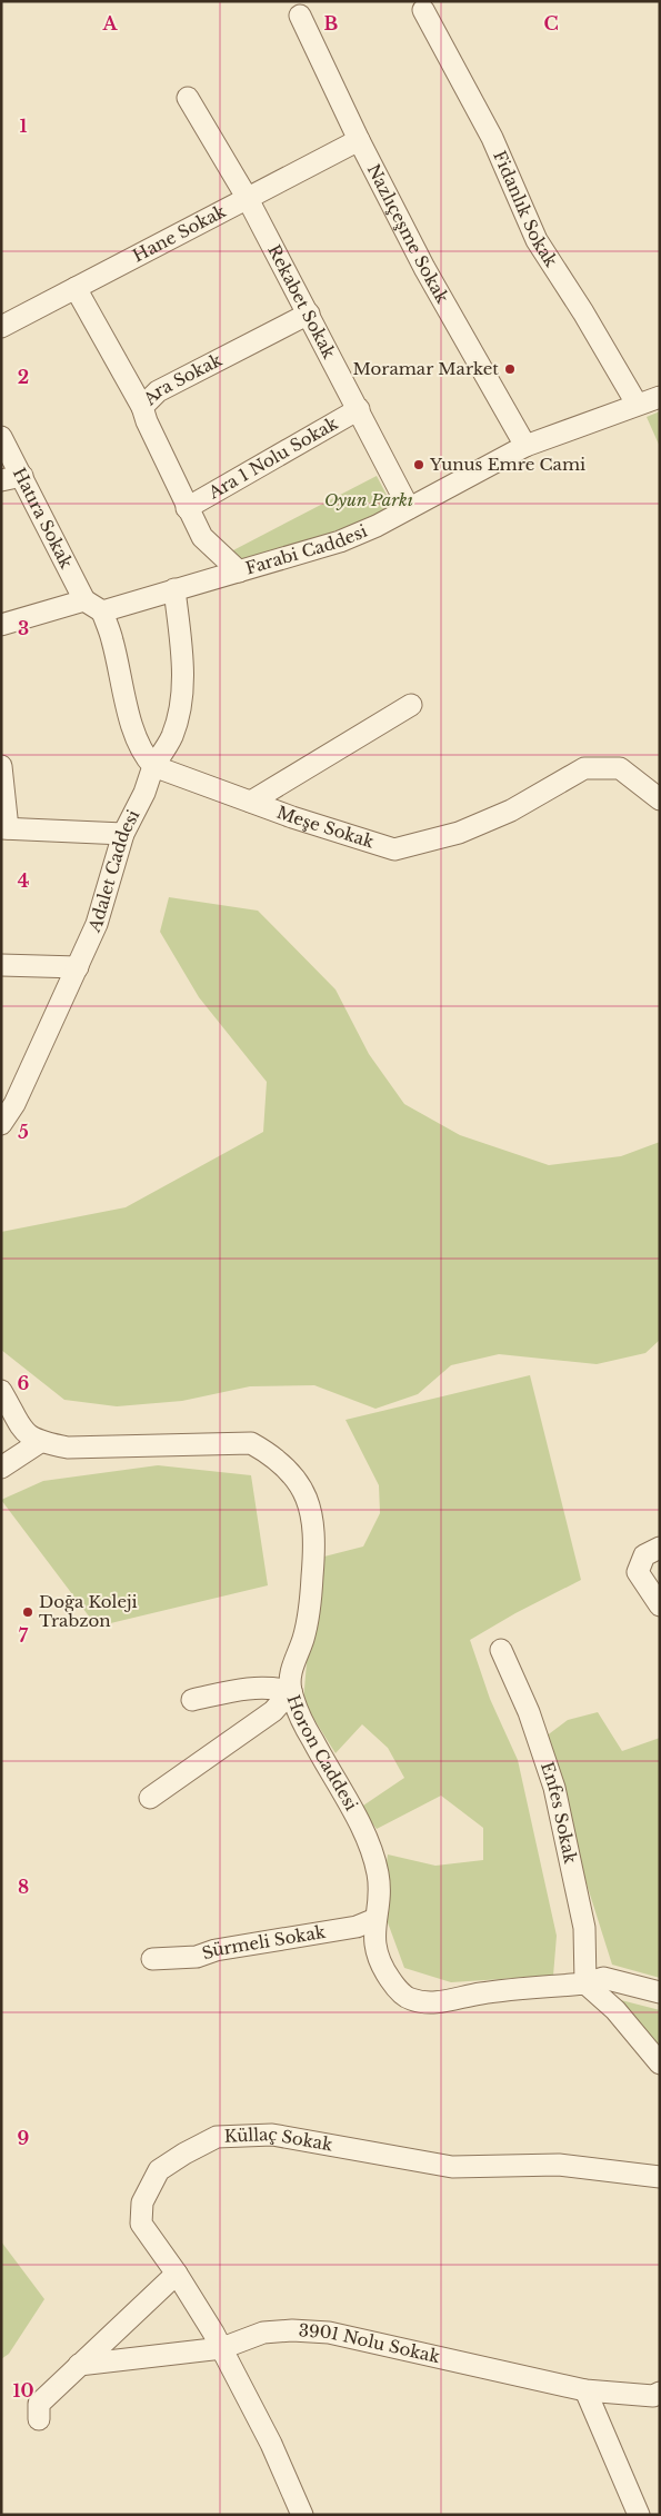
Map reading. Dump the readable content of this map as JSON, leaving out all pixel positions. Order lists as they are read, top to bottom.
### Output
{
  "streets": {
    "street": [
      "Fidanlık Sokak",
      "Hane Sokak",
      "Nazlıçeşme Sokak",
      "Rekabet Sokak",
      "Ara Sokak",
      "Ara 1 Nolu Sokak",
      "Hatıra Sokak",
      "Farabi Caddesi",
      "Meşe Sokak",
      "Adalet Caddesi",
      "Horon Caddesi",
      "Enfes Sokak",
      "Sürmeli Sokak",
      "Küllaç Sokak",
      "3901 Nolu Sokak"
    ]
  },
  "crossings": [
    ["Fidanlık Sokak", "Farabi Caddesi"],
    ["Hane Sokak", "Nazlıçeşme Sokak"],
    ["Hane Sokak", "Rekabet Sokak"],
    ["Nazlıçeşme Sokak", "Farabi Caddesi"],
    ["Rekabet Sokak", "Ara Sokak"],
    ["Rekabet Sokak", "Ara 1 Nolu Sokak"],
    ["Rekabet Sokak", "Farabi Caddesi"],
    ["Ara Sokak", "Ara 1 Nolu Sokak"],
    ["Ara Sokak", "Farabi Caddesi"],
    ["Meşe Sokak", "Adalet Caddesi"],
    ["Horon Caddesi", "Enfes Sokak"],
    ["Horon Caddesi", "Sürmeli Sokak"],
    ["Küllaç Sokak", "3901 Nolu Sokak"]
  ],
  "parks": ["Oyun Parkı"],
  "places": ["Moramar Market", "Yunus Emre Cami", "Doğa Koleji Trabzon"],
  "grid": {
    "columns": ["A", "B", "C"],
    "rows": [
      "1",
      "2",
      "3",
      "4",
      "5",
      "6",
      "7",
      "8",
      "9",
      "10"
    ]
  }
}
